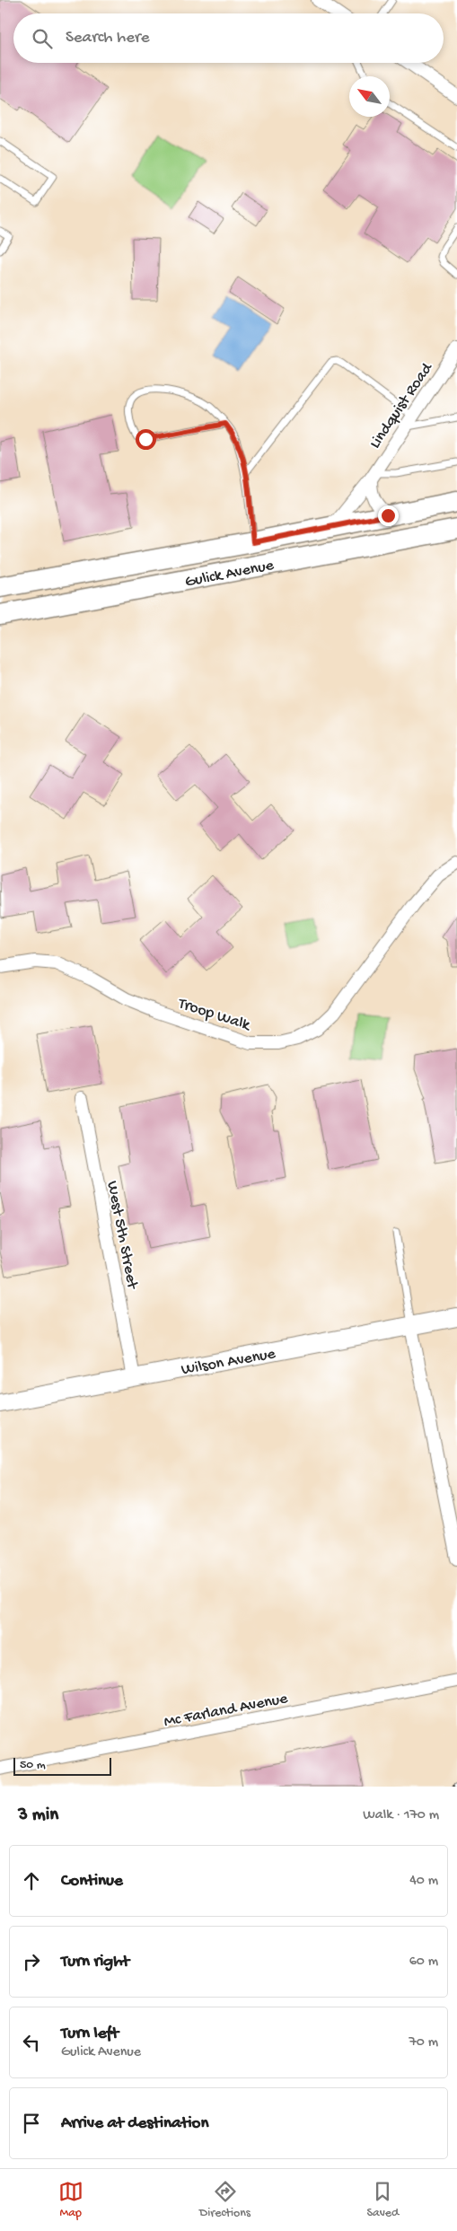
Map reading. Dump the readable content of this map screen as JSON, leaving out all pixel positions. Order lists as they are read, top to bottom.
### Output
{
  "streets": {
    "main road": ["Gulick Avenue"],
    "street": [
      "Lindquist Road",
      "Troop Walk",
      "West 5th Street",
      "Wilson Avenue",
      "Mc Farland Avenue"
    ]
  },
  "crossings": [
    ["Lindquist Road", "Gulick Avenue"],
    ["West 5th Street", "Wilson Avenue"]
  ],
  "scale_bar": "50 m",
  "north": "top left",
  "page": {
    "search": "Search here",
    "scale": "50 m",
    "heading": ["3 min", "Walk · 170 m"],
    "list": [
      ["Continue", "40 m"],
      ["Turn right", "60 m"],
      ["Turn left", "Gulick Avenue", "70 m"],
      "Arrive at destination"
    ],
    "nav": ["Map", "Directions", "Saved"]
  }
}
